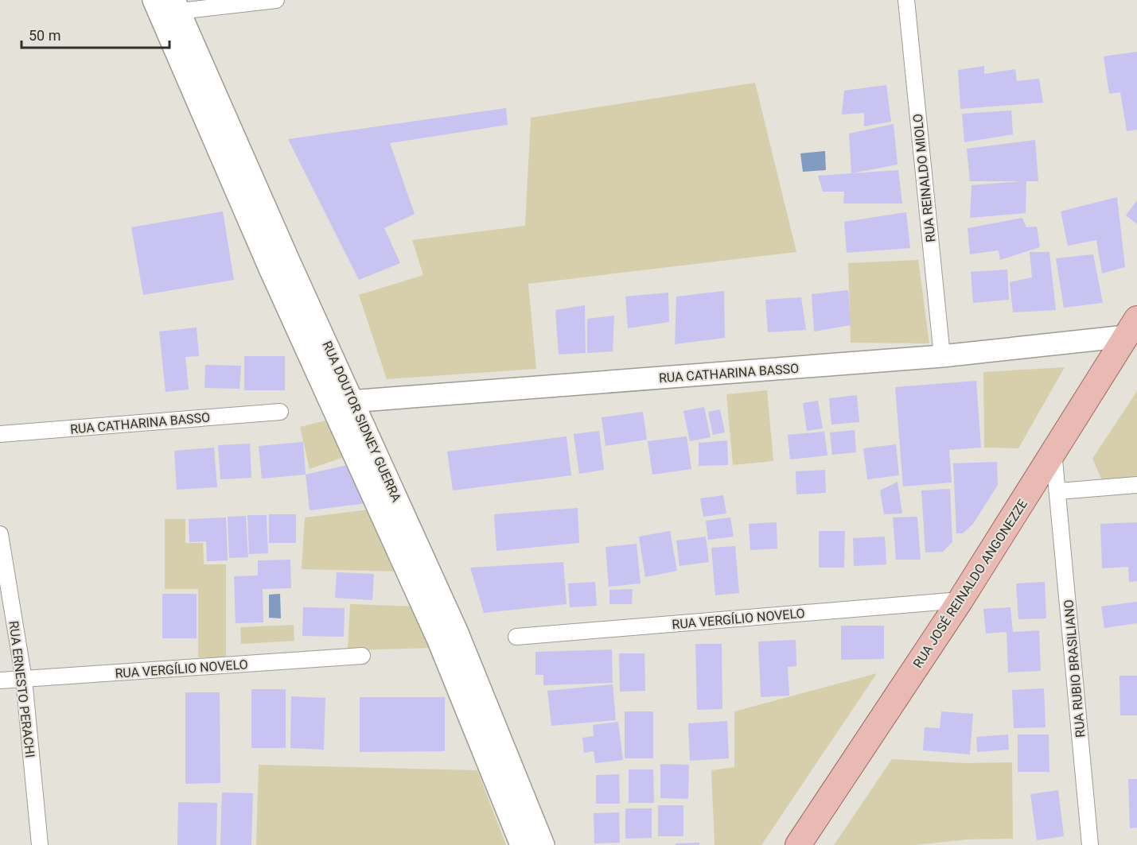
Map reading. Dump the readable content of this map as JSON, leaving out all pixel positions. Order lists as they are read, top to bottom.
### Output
{
  "streets": {
    "main road": ["RUA CATHARINA BASSO", "RUA DOUTOR SIDNEY GUERRA", "RUA JOSÉ REINALDO ANGONEZZE"],
    "street": [
      "RUA REINALDO MIOLO",
      "RUA VERGÍLIO NOVELO",
      "RUA RUBIO BRASILIANO",
      "RUA ERNESTO PERACHI"
    ]
  },
  "crossings": [
    ["RUA REINALDO MIOLO", "RUA CATHARINA BASSO"],
    ["RUA CATHARINA BASSO", "RUA DOUTOR SIDNEY GUERRA"],
    ["RUA CATHARINA BASSO", "RUA JOSÉ REINALDO ANGONEZZE"],
    ["RUA JOSÉ REINALDO ANGONEZZE", "RUA VERGÍLIO NOVELO"],
    ["RUA JOSÉ REINALDO ANGONEZZE", "RUA RUBIO BRASILIANO"],
    ["RUA VERGÍLIO NOVELO", "RUA ERNESTO PERACHI"]
  ],
  "scale_bar": "50 m"
}
